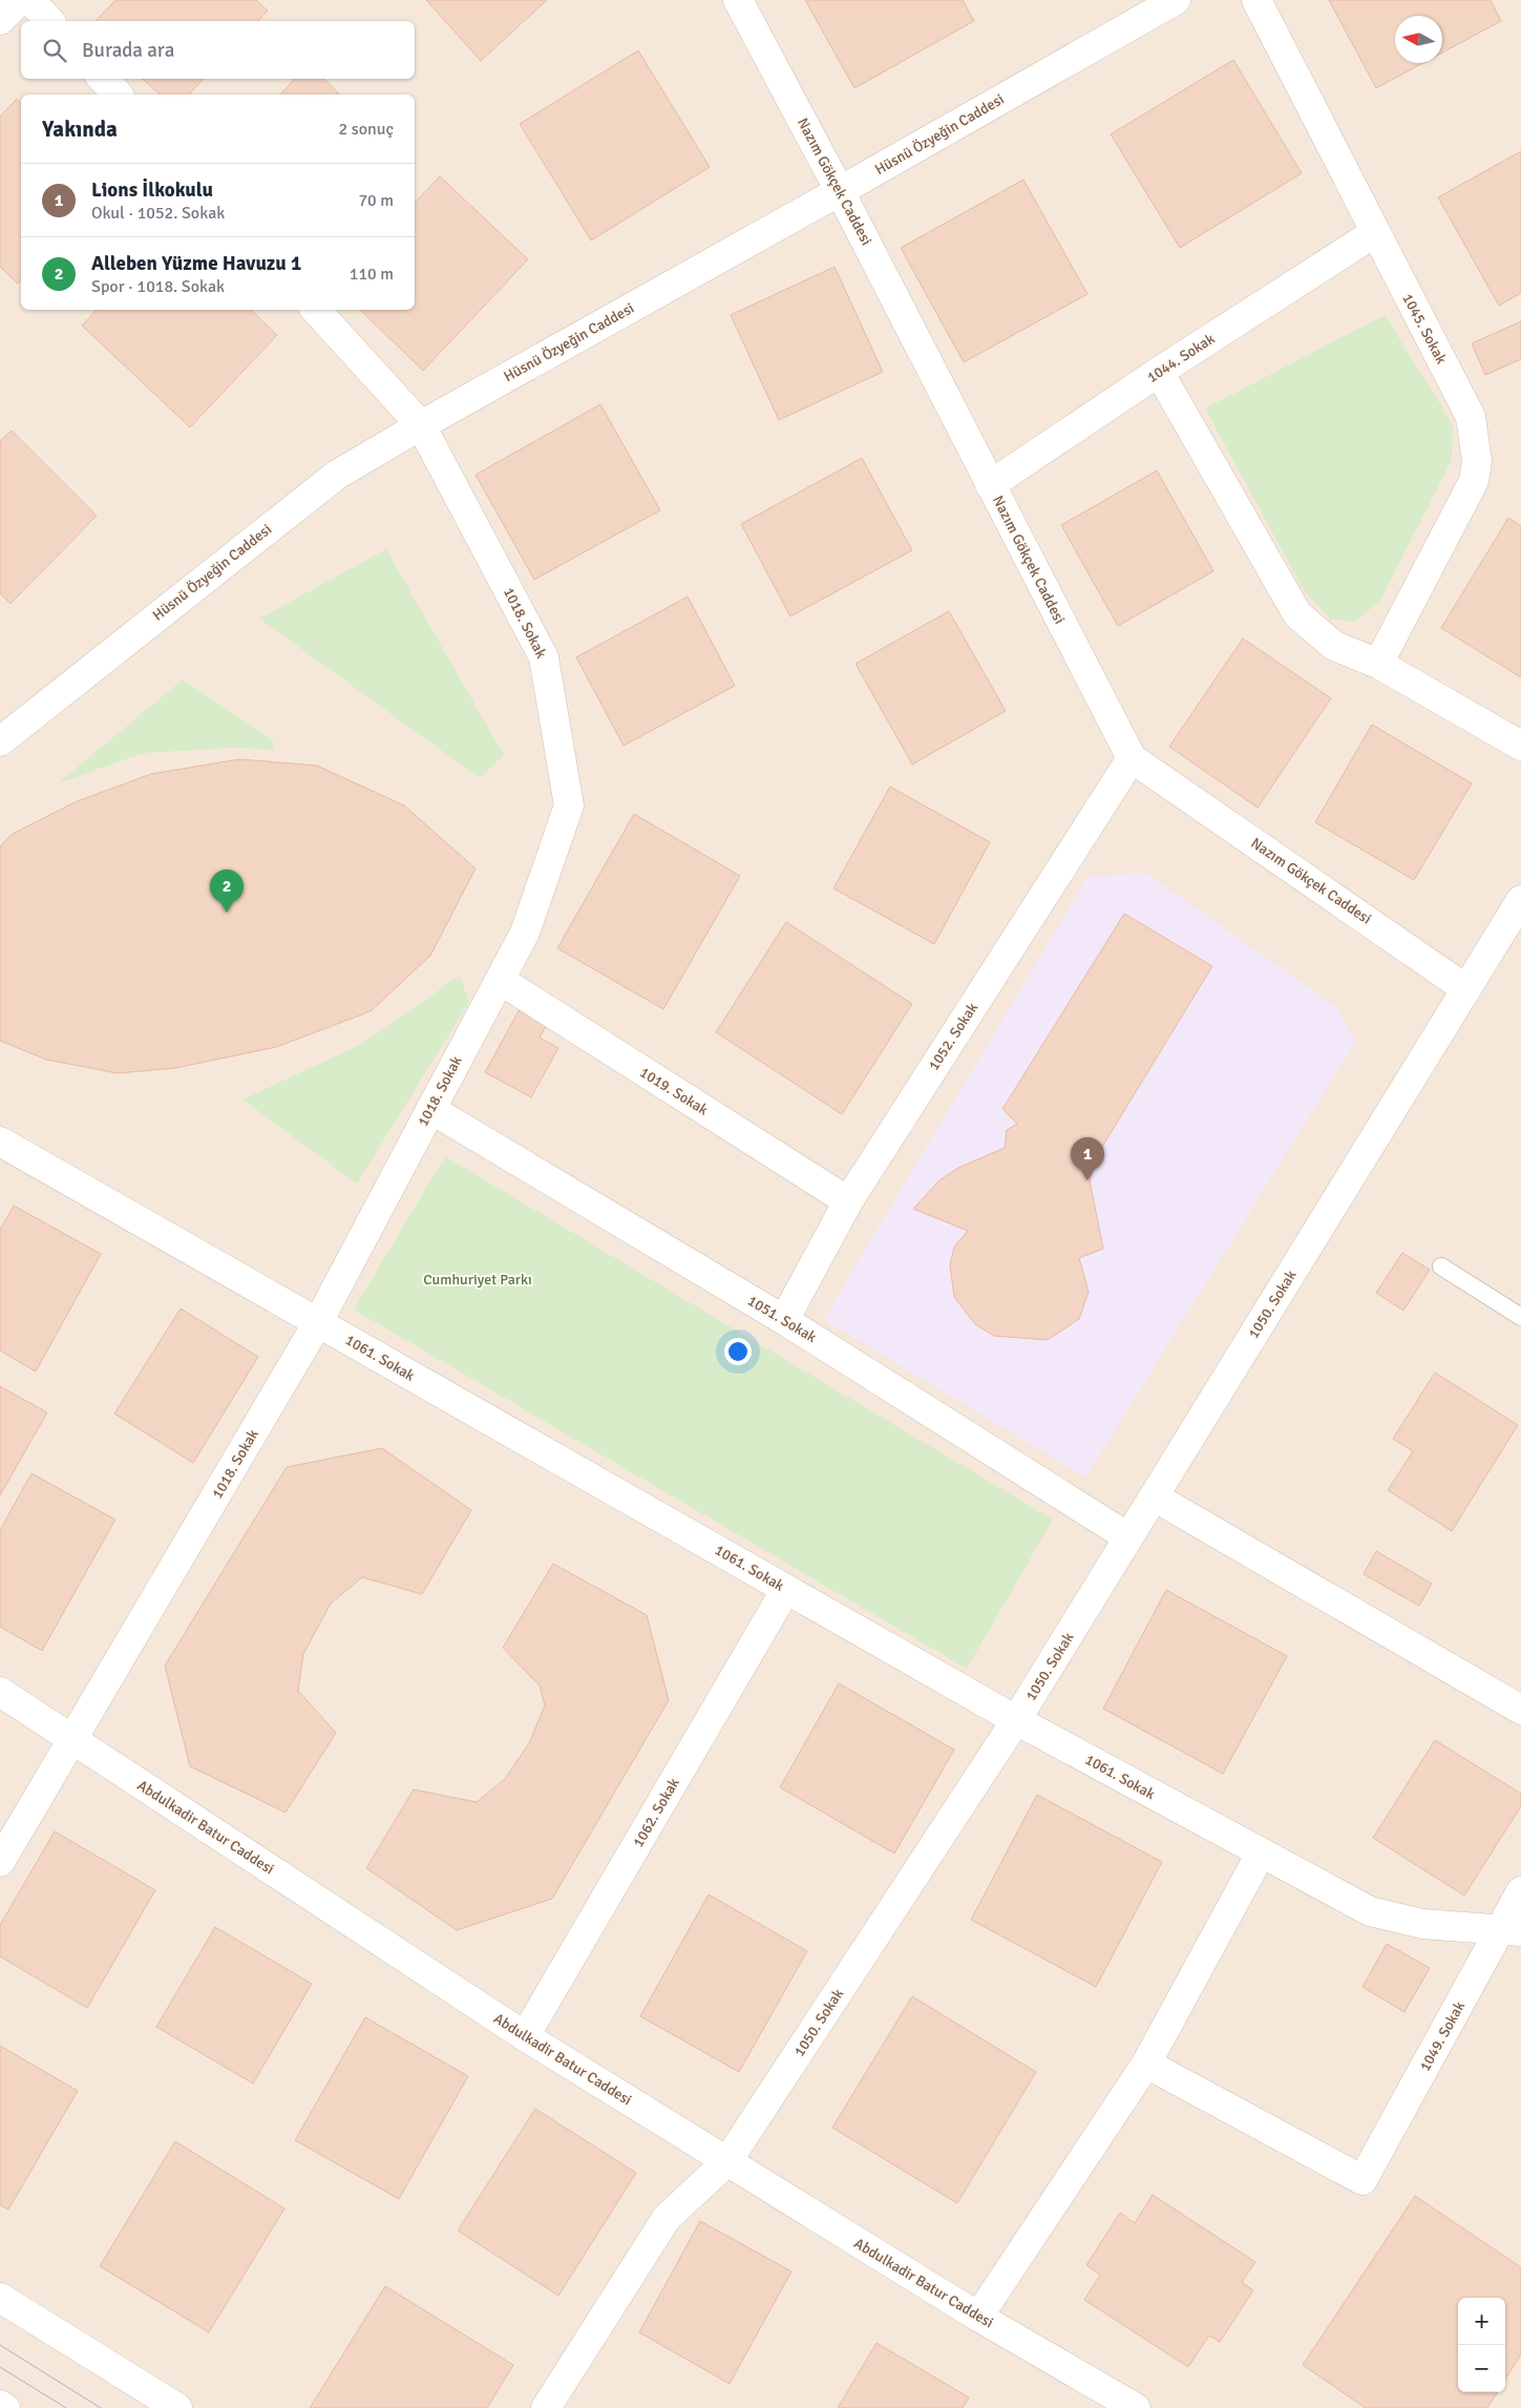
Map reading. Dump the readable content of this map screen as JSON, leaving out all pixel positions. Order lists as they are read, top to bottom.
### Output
{
  "streets": {
    "street": [
      "Hüsnü Özyeğin Caddesi",
      "Nazım Gökçek Caddesi",
      "1045. Sokak",
      "1044. Sokak",
      "1018. Sokak",
      "1052. Sokak",
      "1019. Sokak",
      "1050. Sokak",
      "1051. Sokak",
      "1061. Sokak",
      "1062. Sokak",
      "Abdulkadir Batur Caddesi",
      "1049. Sokak"
    ]
  },
  "crossings": [
    ["Hüsnü Özyeğin Caddesi", "Nazım Gökçek Caddesi"],
    ["Hüsnü Özyeğin Caddesi", "1018. Sokak"],
    ["Nazım Gökçek Caddesi", "1044. Sokak"],
    ["Nazım Gökçek Caddesi", "1052. Sokak"],
    ["Nazım Gökçek Caddesi", "1050. Sokak"],
    ["1045. Sokak", "1044. Sokak"],
    ["1018. Sokak", "1019. Sokak"],
    ["1018. Sokak", "1051. Sokak"],
    ["1018. Sokak", "1061. Sokak"],
    ["1018. Sokak", "Abdulkadir Batur Caddesi"],
    ["1052. Sokak", "1019. Sokak"],
    ["1052. Sokak", "1051. Sokak"],
    ["1050. Sokak", "1051. Sokak"],
    ["1050. Sokak", "1061. Sokak"],
    ["1050. Sokak", "Abdulkadir Batur Caddesi"],
    ["1061. Sokak", "1062. Sokak"],
    ["1061. Sokak", "1049. Sokak"],
    ["1062. Sokak", "Abdulkadir Batur Caddesi"]
  ],
  "parks": ["Cumhuriyet Parkı"],
  "north": "left",
  "page": {
    "search": "Burada ara",
    "heading": ["Yakında", "2 sonuç"],
    "list": [
      {
        "mark": "1",
        "name": "Lions İlkokulu",
        "note": "Okul · 1052. Sokak",
        "value": "70 m"
      },
      {
        "mark": "2",
        "name": "Alleben Yüzme Havuzu 1",
        "note": "Spor · 1018. Sokak",
        "value": "110 m"
      }
    ],
    "pins": ["2", "1"],
    "map_buttons": ["+", "−"]
  }
}
